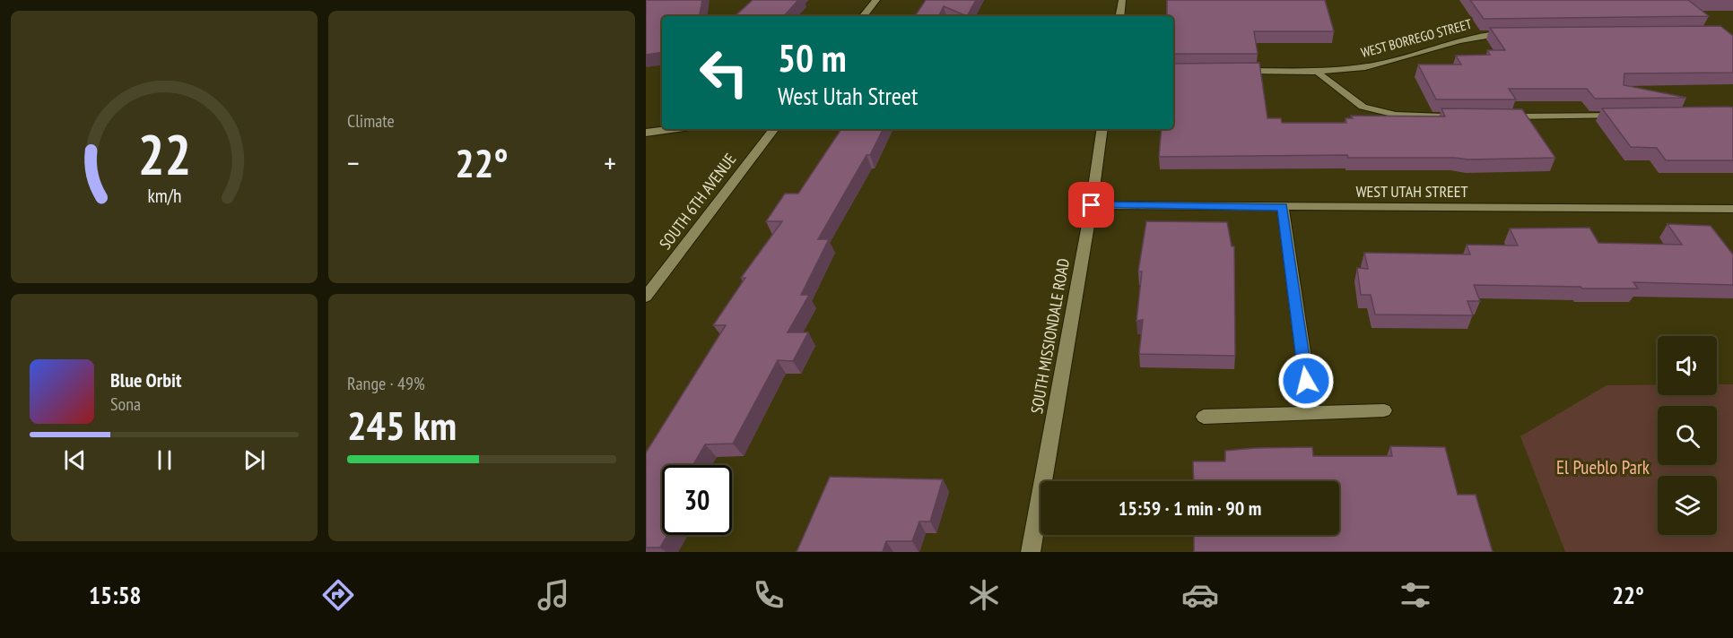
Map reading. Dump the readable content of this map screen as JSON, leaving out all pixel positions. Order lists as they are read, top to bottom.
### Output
{
  "streets": {
    "street": [
      "WEST BORREGO STREET",
      "WEST UTAH STREET",
      "SOUTH 6TH AVENUE",
      "SOUTH MISSIONDALE ROAD"
    ]
  },
  "crossings": [
    ["WEST UTAH STREET", "SOUTH MISSIONDALE ROAD"]
  ],
  "parks": ["El Pueblo Park"],
  "page": {
    "tile": [
      "Climate",
      ["Range · 49%", "245 km"]
    ],
    "turn": ["50 m", "West Utah Street"],
    "heat": ["−", "22°", "+"],
    "song": ["Blue Orbit", "Sona"],
    "limit": "30",
    "trip": "15:59 · 1 min · 90 m",
    "tabs": ["15:58", "22°"],
    "gauge": ["22", "km/h"]
  }
}
